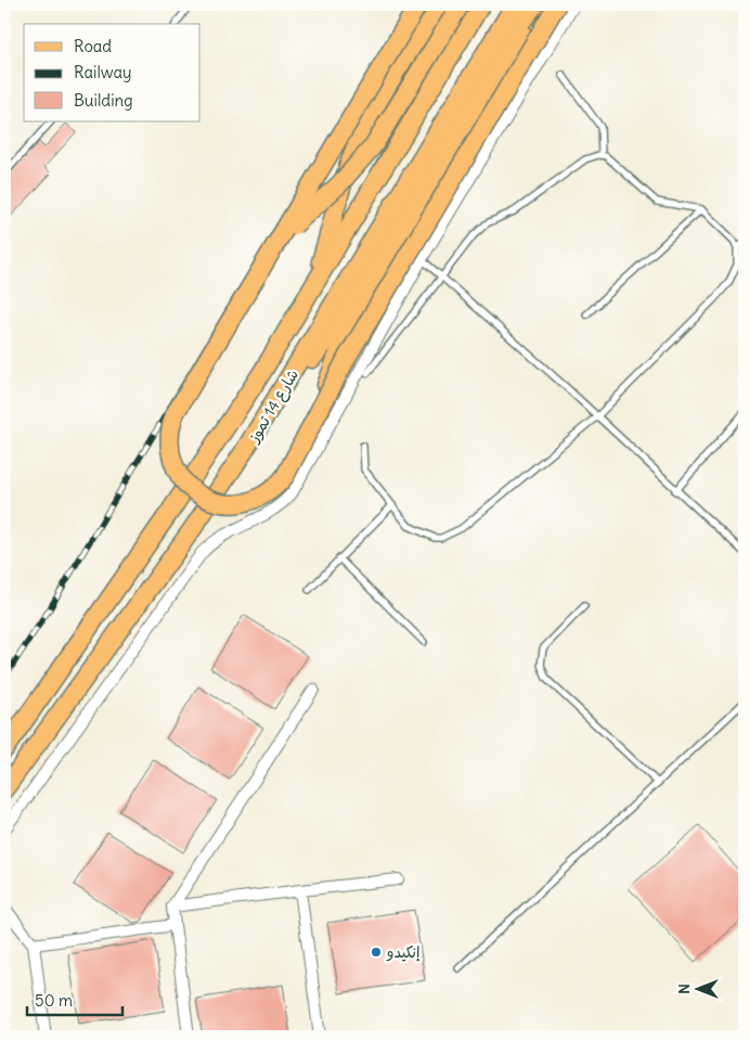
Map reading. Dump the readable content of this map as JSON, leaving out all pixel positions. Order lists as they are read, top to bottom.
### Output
{
  "streets": {
    "main road": ["شارع 14 تموز"]
  },
  "places": ["إنكيدو"],
  "legend": ["Road", "Railway", "Building"],
  "scale_bar": "50 m",
  "north": "left"
}
